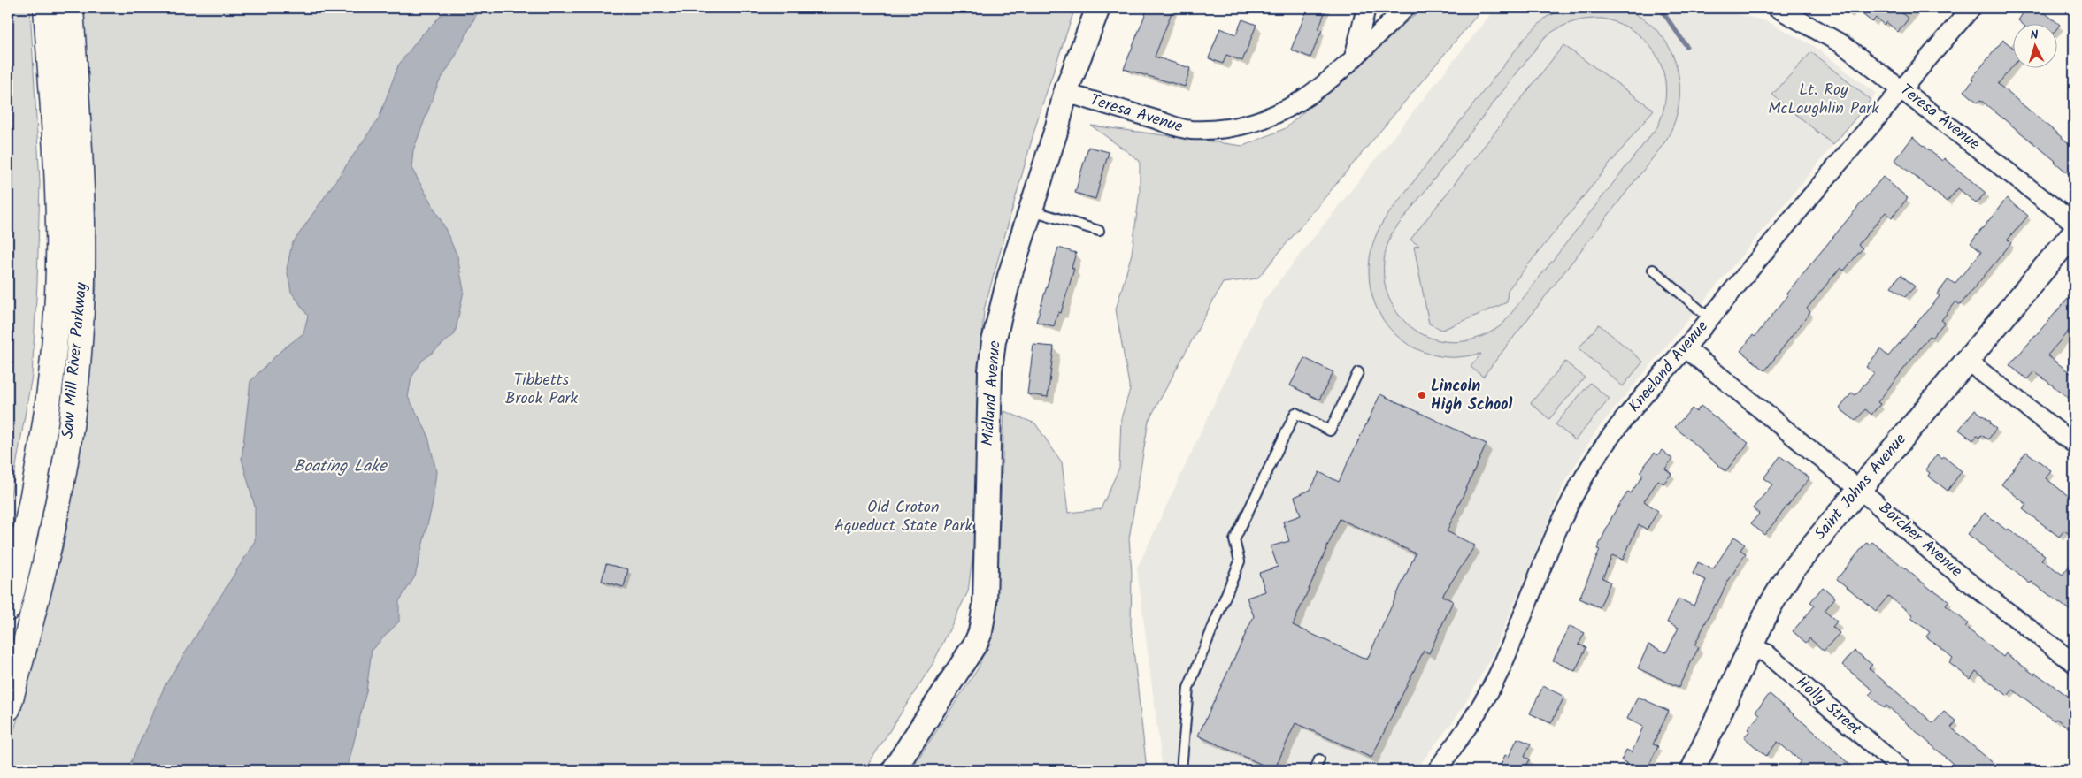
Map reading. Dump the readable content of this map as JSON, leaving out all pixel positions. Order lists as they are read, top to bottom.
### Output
{
  "streets": {
    "highway": ["Saw Mill River Parkway"],
    "street": [
      "Teresa Avenue",
      "Kneeland Avenue",
      "Midland Avenue",
      "Saint Johns Avenue",
      "Borcher Avenue",
      "Holly Street"
    ]
  },
  "crossings": [
    ["Teresa Avenue", "Kneeland Avenue"],
    ["Teresa Avenue", "Midland Avenue"],
    ["Kneeland Avenue", "Borcher Avenue"],
    ["Saint Johns Avenue", "Borcher Avenue"],
    ["Saint Johns Avenue", "Holly Street"]
  ],
  "water": ["Boating Lake"],
  "parks": ["Lt. Roy McLaughlin Park", "Tibbetts Brook Park", "Old Croton Aqueduct State Park"],
  "places": ["Lincoln High School"],
  "north": "top"
}
